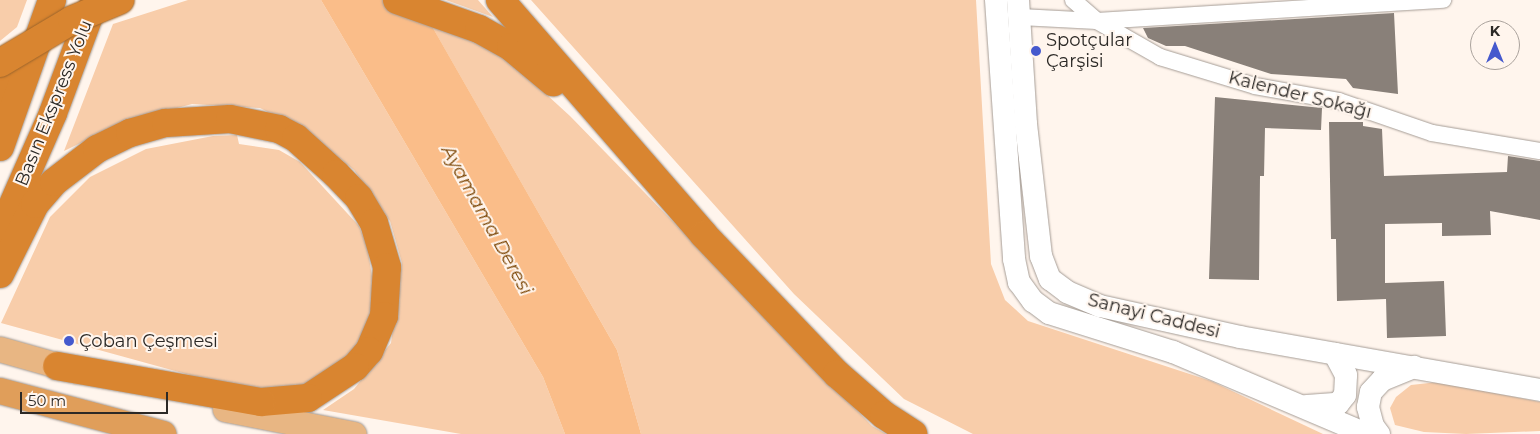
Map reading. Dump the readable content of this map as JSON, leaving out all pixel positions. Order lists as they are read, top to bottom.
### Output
{
  "streets": {
    "highway": ["Basın Ekspress Yolu"],
    "main road": ["Sanayi Caddesi"],
    "street": ["Kalender Sokağı"]
  },
  "water": ["Ayamama Deresi"],
  "places": ["Spotçular Çarşisi", "Çoban Çeşmesi"],
  "scale_bar": "50 m",
  "north": "top"
}
